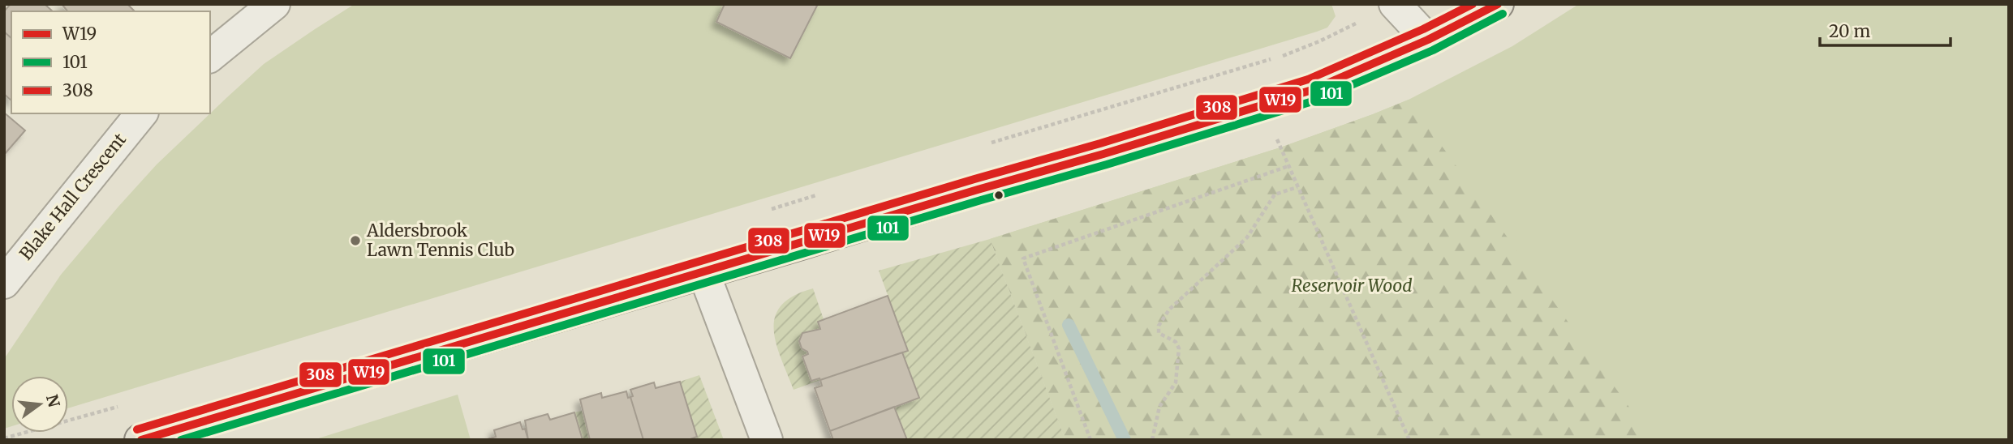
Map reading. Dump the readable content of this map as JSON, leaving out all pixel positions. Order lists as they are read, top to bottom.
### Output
{
  "streets": {
    "street": ["Blake Hall Crescent"]
  },
  "parks": ["Reservoir Wood"],
  "places": ["Aldersbrook Lawn Tennis Club"],
  "lines": ["transit line W19", "transit line 308", "transit line 101"],
  "legend": ["W19", "101", "308"],
  "scale_bar": "20 m",
  "north": "right"
}
